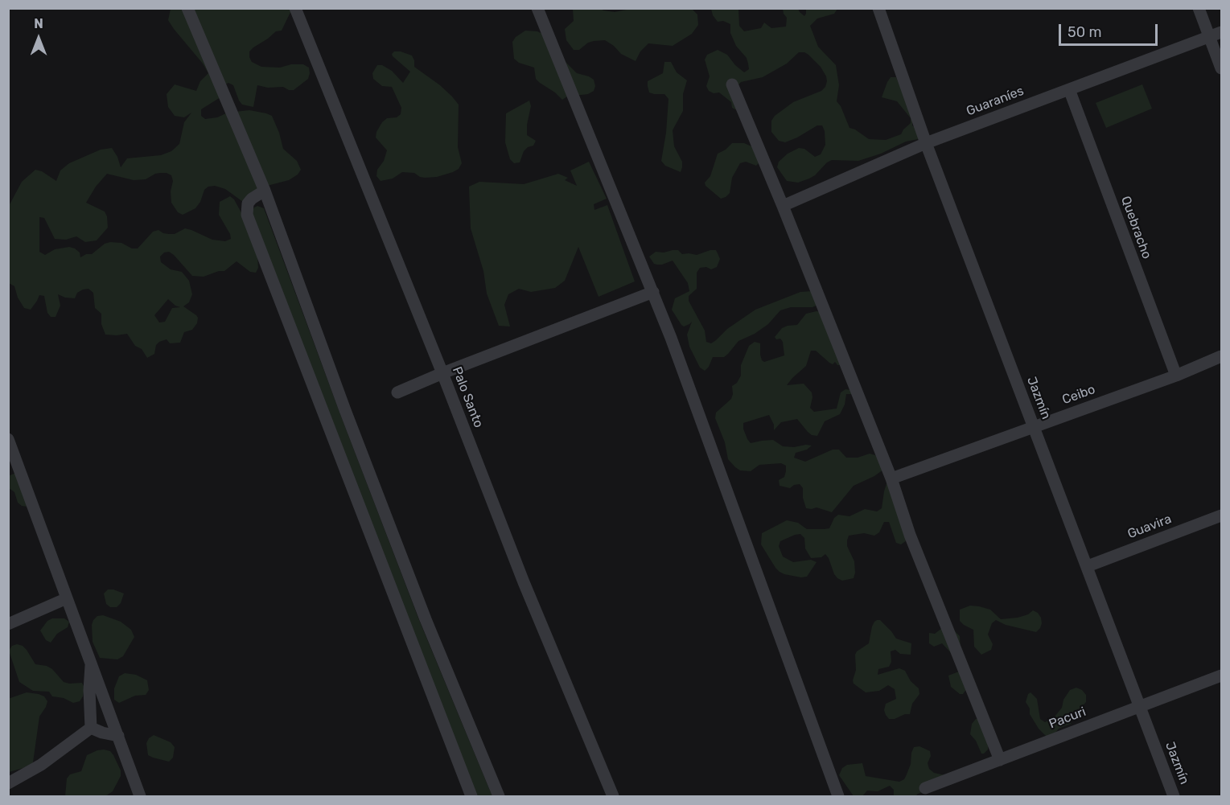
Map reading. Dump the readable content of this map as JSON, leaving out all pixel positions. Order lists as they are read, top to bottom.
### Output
{
  "streets": {
    "street": [
      "Guaraníes",
      "Quebracho",
      "Ceibo",
      "Palo Santo",
      "Jazmín",
      "Guavira",
      "Pacuri"
    ]
  },
  "crossings": [
    ["Guaraníes", "Quebracho"],
    ["Guaraníes", "Jazmín"],
    ["Quebracho", "Ceibo"],
    ["Ceibo", "Jazmín"],
    ["Jazmín", "Guavira"],
    ["Jazmín", "Pacuri"]
  ],
  "scale_bar": "50 m",
  "north": "top"
}
